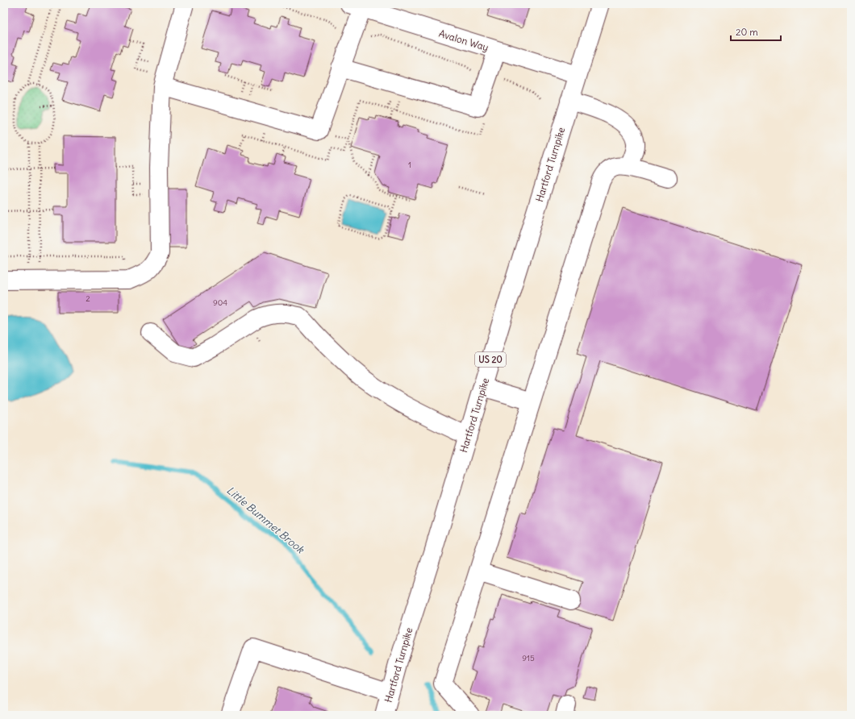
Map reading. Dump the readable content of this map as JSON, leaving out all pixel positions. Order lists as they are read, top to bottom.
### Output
{
  "streets": {
    "main road": ["Avalon Way", "Hartford Turnpike", "US 20"]
  },
  "crossings": [
    ["Avalon Way", "Hartford Turnpike"]
  ],
  "water": ["Little Bummet Brook"],
  "house_numbers": [
    "1",
    "2",
    "904",
    "915"
  ],
  "scale_bar": "20 m"
}
